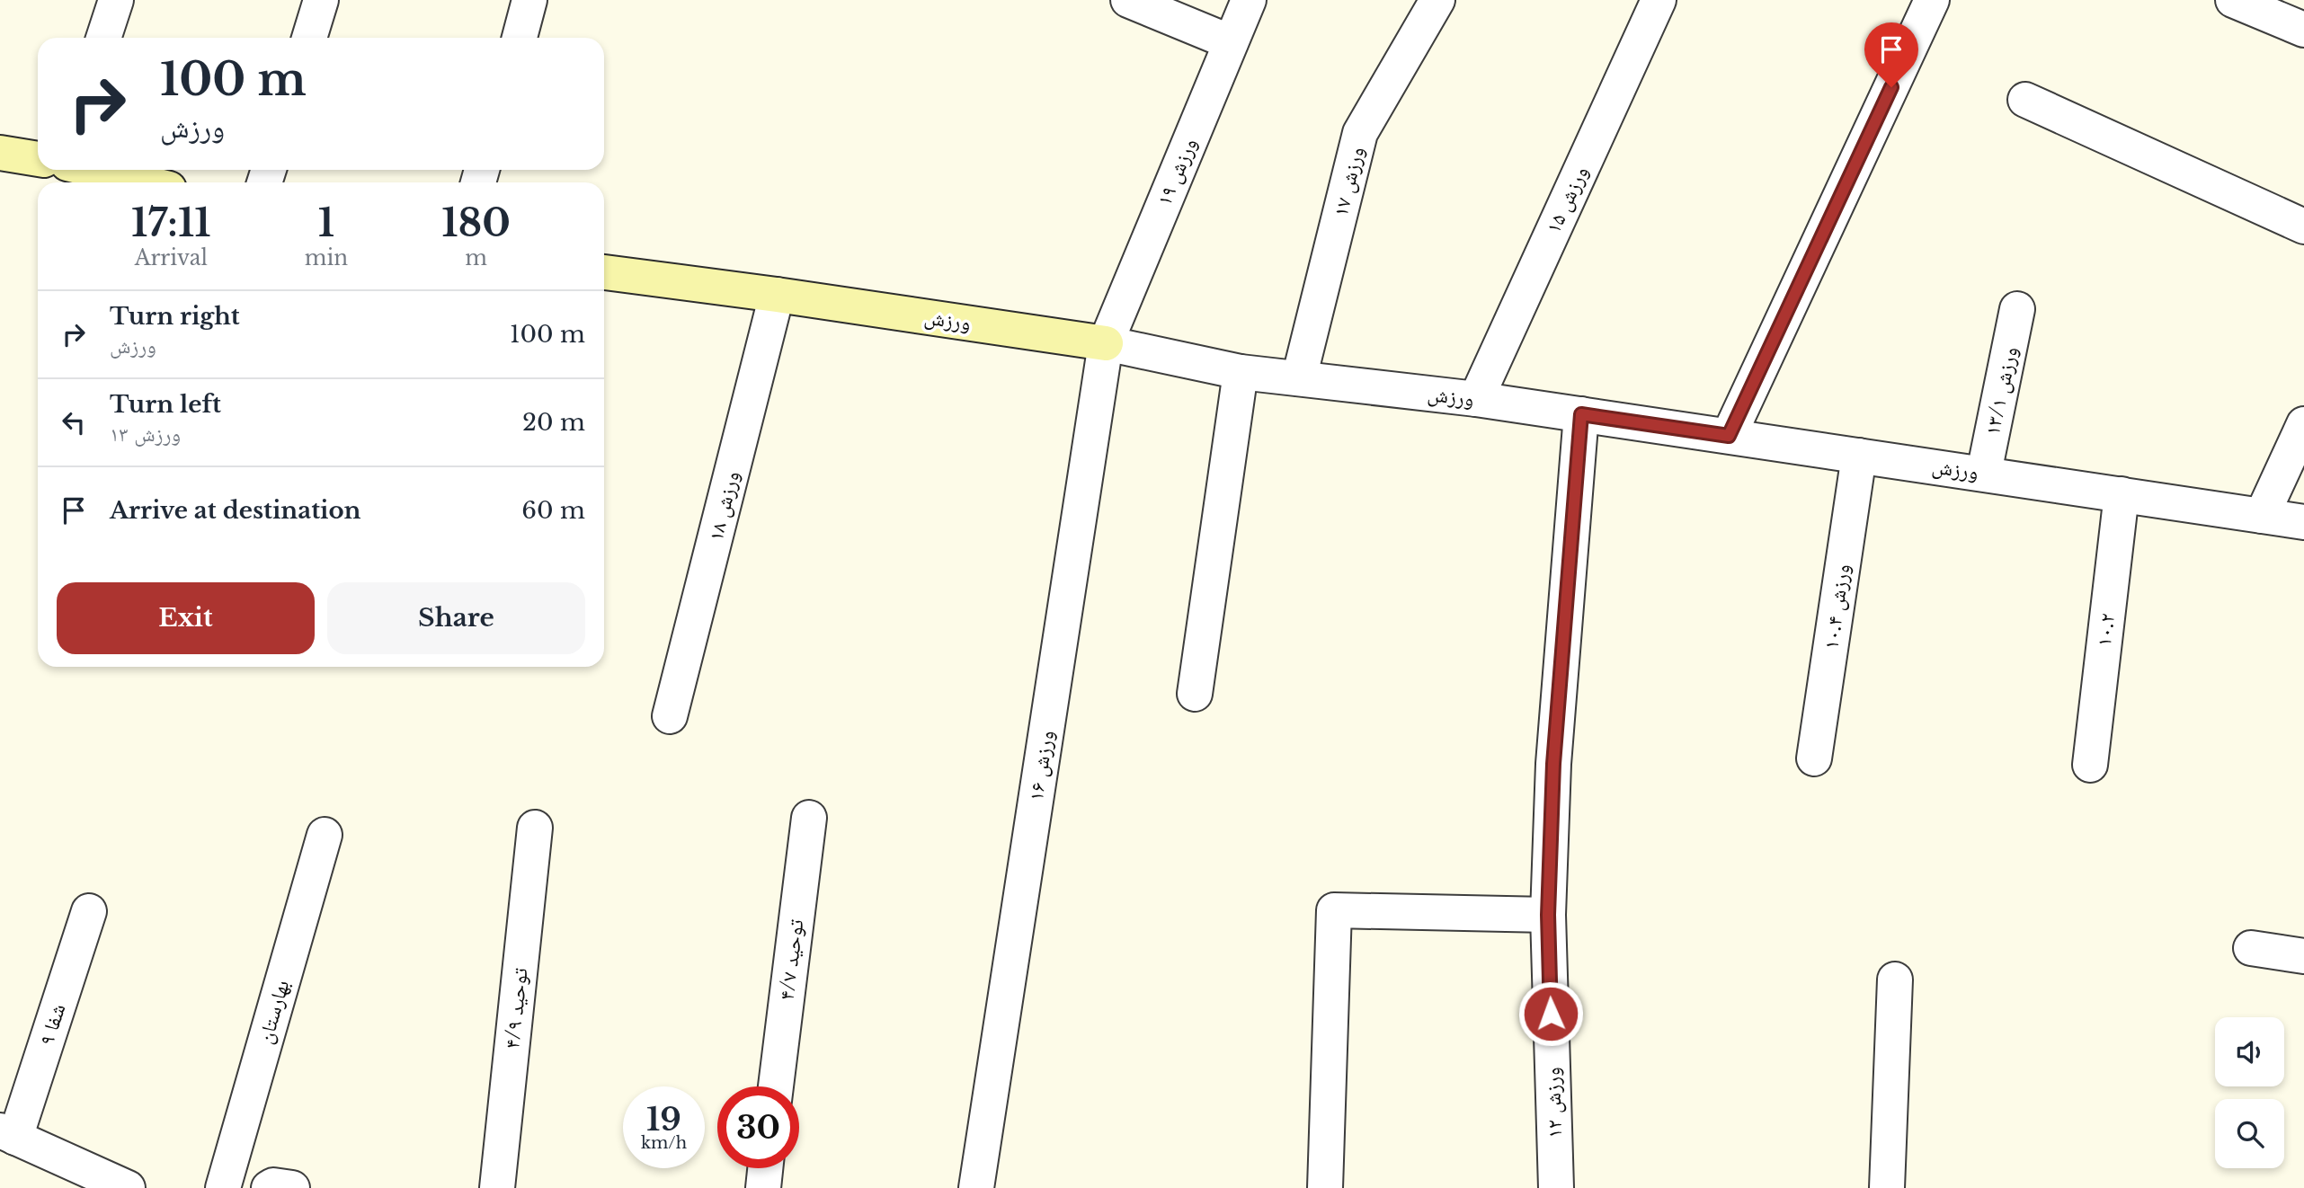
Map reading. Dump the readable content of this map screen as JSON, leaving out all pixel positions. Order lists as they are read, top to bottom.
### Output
{
  "streets": {
    "street": [
      "ورزش ۱۹",
      "ورزش ۱۷",
      "ورزش ۱۵",
      "ورزش",
      "ورزش ۱۳/۱",
      "ورزش ۱۸",
      "ورزش ۱۰.۴",
      "۱۰.۲",
      "ورزش ۱۶",
      "توحید ۴/۷",
      "توحید ۴/۹",
      "بهارستان",
      "شفا ۹",
      "ورزش ۱۲"
    ]
  },
  "crossings": [
    ["ورزش ۱۹", "ورزش"],
    ["ورزش ۱۹", "ورزش ۱۶"],
    ["ورزش ۱۷", "ورزش"],
    ["ورزش ۱۵", "ورزش"],
    ["ورزش", "ورزش ۱۳/۱"],
    ["ورزش", "ورزش ۱۸"],
    ["ورزش", "ورزش ۱۰.۴"],
    ["ورزش", "۱۰.۲"],
    ["ورزش", "ورزش ۱۶"],
    ["ورزش", "ورزش ۱۲"]
  ],
  "page": {
    "turn": ["100 m", "ورزش"],
    "eta": [
      "17:11",
      "Arrival",
      "1",
      "min",
      "180",
      "m"
    ],
    "list": [
      {
        "name": "Turn right",
        "note": "ورزش",
        "value": "100 m"
      },
      {
        "name": "Turn left",
        "note": "ورزش ۱۳",
        "value": "20 m"
      },
      {
        "name": "Arrive at destination",
        "value": "60 m"
      }
    ],
    "buttons": ["Exit", "Share"],
    "speed": "19 km/h",
    "limit": "30"
  }
}
